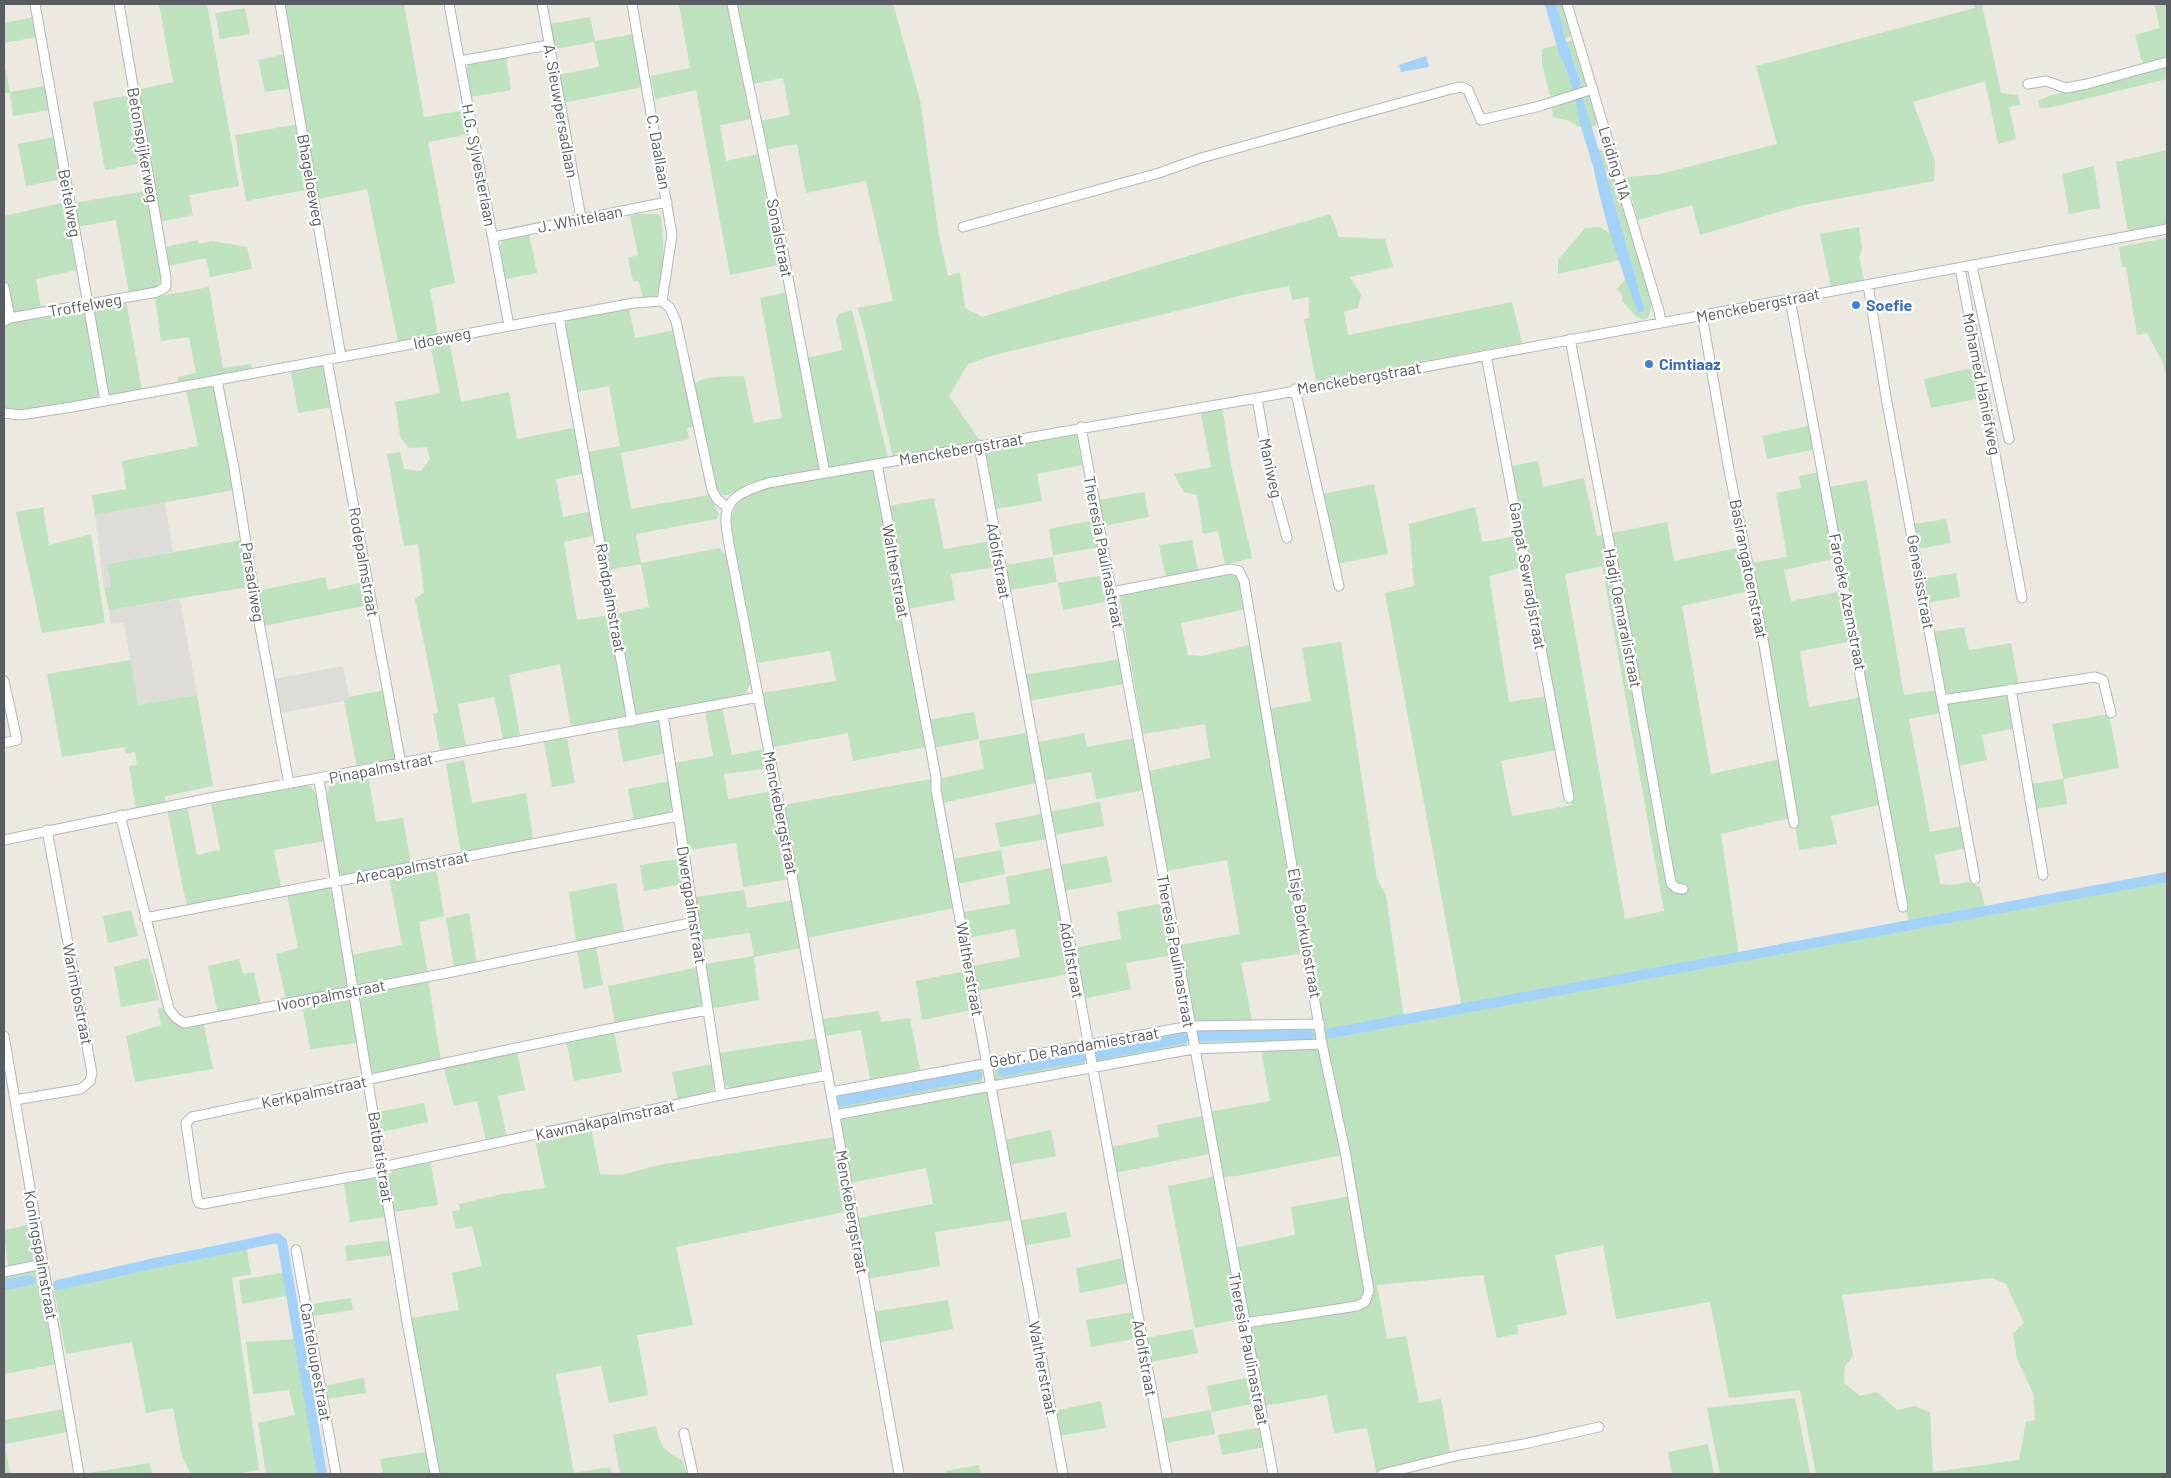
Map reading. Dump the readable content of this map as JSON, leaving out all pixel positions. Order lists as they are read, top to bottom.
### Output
{
  "streets": {
    "street": [
      "A. Sieuwpersadlaan",
      "Betonspijkerweg",
      "C. Daallaan",
      "Leiding 11A",
      "H.G. Sylvesterlaan",
      "Bhageloeweg",
      "Beitelweg",
      "J. Whitelaan",
      "Sonalstraat",
      "Troffelweg",
      "Menckebergstraat",
      "Idoeweg",
      "Mohamed Haniefweg",
      "Maniweg",
      "Theresia Paulinastraat",
      "Adolfstraat",
      "Rodepalmstraat",
      "Basirangatoenstraat",
      "Waltherstraat",
      "Ganpat Sewradjstraat",
      "Parsadiweg",
      "Genesisstraat",
      "Randpalmstraat",
      "Faroeke Azemstraat",
      "Hadji Oemaralistraat",
      "Pinapalmstraat",
      "Arecapalmstraat",
      "Dwergpalmstraat",
      "Elsje Borkulostraat",
      "Warimbostraat",
      "Ivoorpalmstraat",
      "Gebr. De Randamiestraat",
      "Kerkpalmstraat",
      "Kawmakapalmstraat",
      "Batbatistraat",
      "Koningspalmstraat",
      "Canteloupestraat"
    ]
  },
  "crossings": [
    ["A. Sieuwpersadlaan", "J. Whitelaan"],
    ["Betonspijkerweg", "Troffelweg"],
    ["C. Daallaan", "J. Whitelaan"],
    ["C. Daallaan", "Idoeweg"],
    ["Leiding 11A", "Menckebergstraat"],
    ["H.G. Sylvesterlaan", "J. Whitelaan"],
    ["H.G. Sylvesterlaan", "Idoeweg"],
    ["Bhageloeweg", "Idoeweg"],
    ["Beitelweg", "Troffelweg"],
    ["Beitelweg", "Idoeweg"],
    ["Sonalstraat", "Menckebergstraat"],
    ["Menckebergstraat", "Mohamed Haniefweg"],
    ["Menckebergstraat", "Maniweg"],
    ["Menckebergstraat", "Theresia Paulinastraat"],
    ["Menckebergstraat", "Adolfstraat"],
    ["Menckebergstraat", "Basirangatoenstraat"],
    ["Menckebergstraat", "Waltherstraat"],
    ["Menckebergstraat", "Ganpat Sewradjstraat"],
    ["Menckebergstraat", "Genesisstraat"],
    ["Menckebergstraat", "Faroeke Azemstraat"],
    ["Menckebergstraat", "Hadji Oemaralistraat"],
    ["Menckebergstraat", "Pinapalmstraat"],
    ["Menckebergstraat", "Gebr. De Randamiestraat"],
    ["Menckebergstraat", "Kawmakapalmstraat"],
    ["Idoeweg", "Rodepalmstraat"],
    ["Idoeweg", "Parsadiweg"],
    ["Idoeweg", "Randpalmstraat"],
    ["Theresia Paulinastraat", "Elsje Borkulostraat"],
    ["Theresia Paulinastraat", "Gebr. De Randamiestraat"],
    ["Adolfstraat", "Gebr. De Randamiestraat"],
    ["Rodepalmstraat", "Pinapalmstraat"],
    ["Waltherstraat", "Gebr. De Randamiestraat"],
    ["Parsadiweg", "Pinapalmstraat"],
    ["Randpalmstraat", "Pinapalmstraat"],
    ["Pinapalmstraat", "Dwergpalmstraat"],
    ["Pinapalmstraat", "Warimbostraat"],
    ["Pinapalmstraat", "Ivoorpalmstraat"],
    ["Pinapalmstraat", "Batbatistraat"],
    ["Arecapalmstraat", "Dwergpalmstraat"],
    ["Arecapalmstraat", "Ivoorpalmstraat"],
    ["Arecapalmstraat", "Batbatistraat"],
    ["Dwergpalmstraat", "Ivoorpalmstraat"],
    ["Dwergpalmstraat", "Kerkpalmstraat"],
    ["Dwergpalmstraat", "Kawmakapalmstraat"],
    ["Elsje Borkulostraat", "Gebr. De Randamiestraat"],
    ["Warimbostraat", "Koningspalmstraat"],
    ["Ivoorpalmstraat", "Batbatistraat"],
    ["Kerkpalmstraat", "Kawmakapalmstraat"],
    ["Kerkpalmstraat", "Batbatistraat"],
    ["Kawmakapalmstraat", "Batbatistraat"]
  ],
  "places": ["Soefie", "Cimtiaaz"]
}
